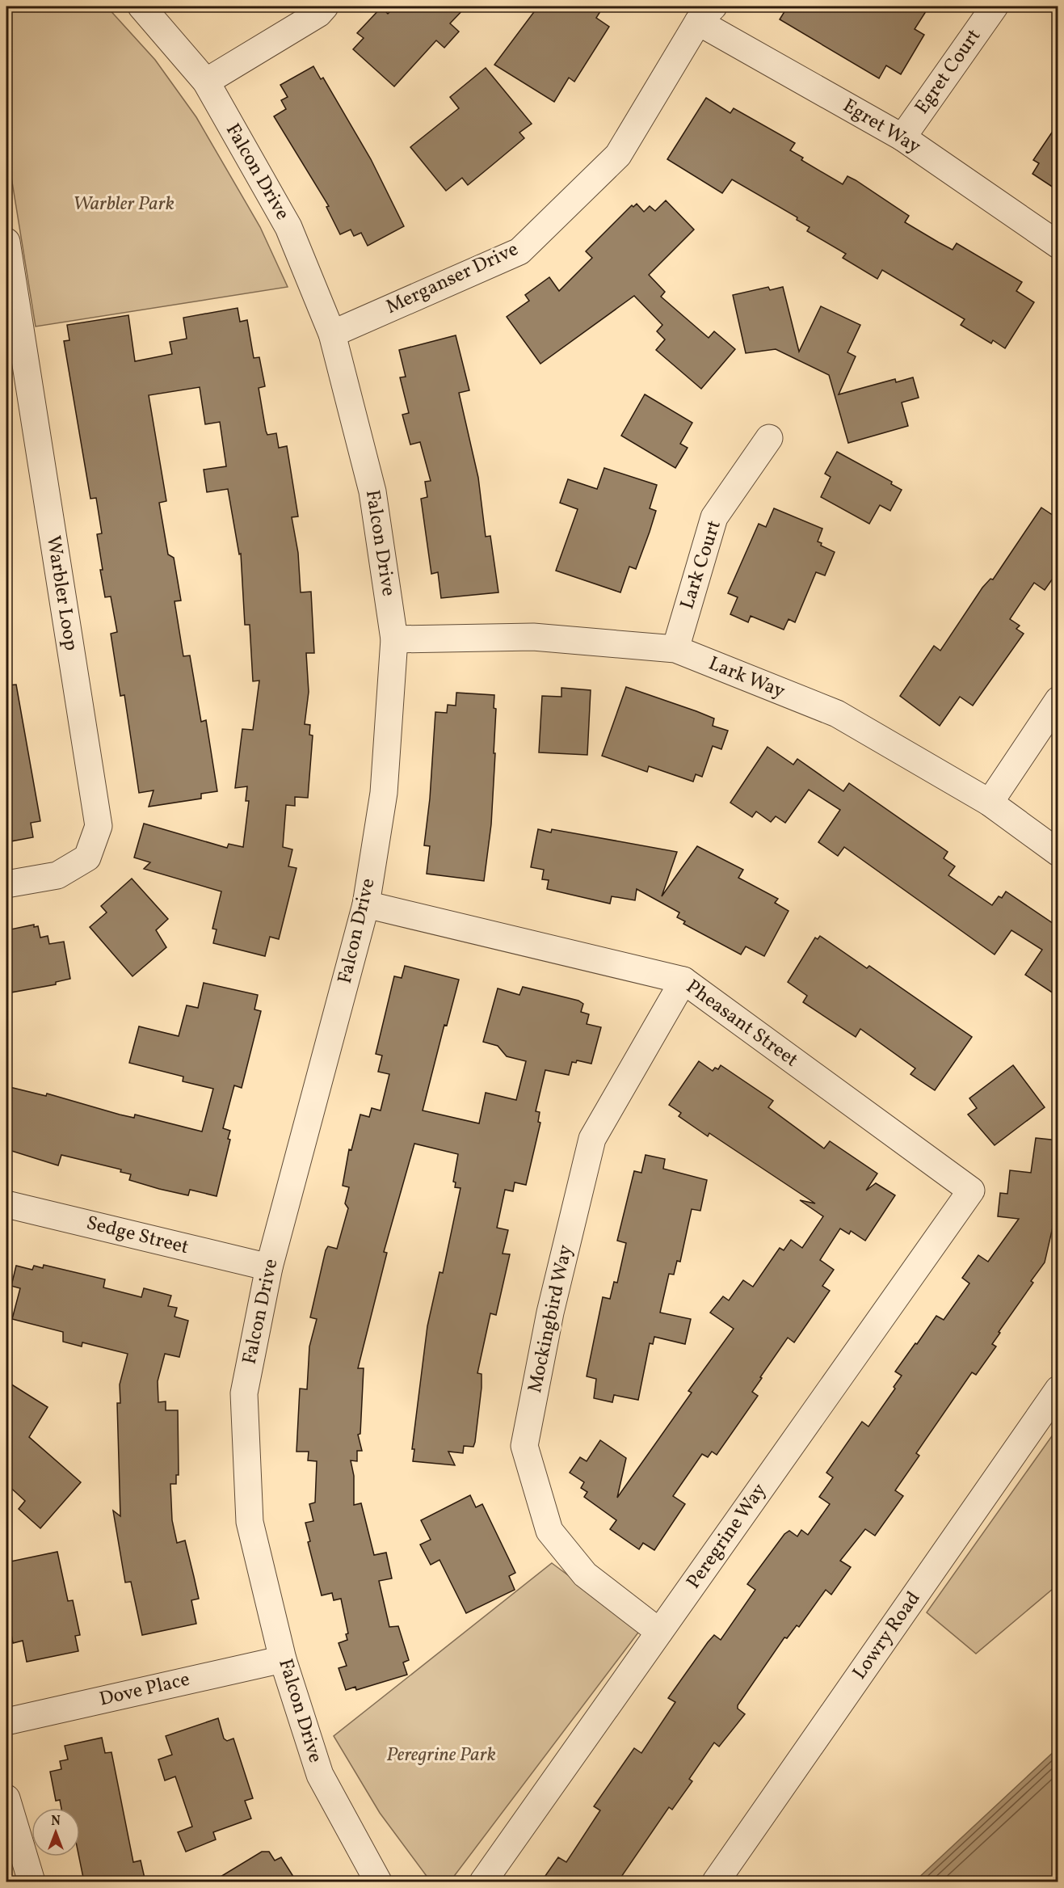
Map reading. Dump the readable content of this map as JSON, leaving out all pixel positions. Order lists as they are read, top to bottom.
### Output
{
  "streets": {
    "street": [
      "Egret Court",
      "Egret Way",
      "Falcon Drive",
      "Merganser Drive",
      "Lark Court",
      "Warbler Loop",
      "Lark Way",
      "Pheasant Street",
      "Sedge Street",
      "Mockingbird Way",
      "Peregrine Way",
      "Lowry Road",
      "Dove Place"
    ]
  },
  "crossings": [
    ["Egret Court", "Egret Way"],
    ["Egret Way", "Merganser Drive"],
    ["Falcon Drive", "Merganser Drive"],
    ["Falcon Drive", "Lark Way"],
    ["Falcon Drive", "Pheasant Street"],
    ["Falcon Drive", "Sedge Street"],
    ["Falcon Drive", "Dove Place"],
    ["Lark Court", "Lark Way"],
    ["Pheasant Street", "Mockingbird Way"],
    ["Pheasant Street", "Peregrine Way"],
    ["Mockingbird Way", "Peregrine Way"]
  ],
  "parks": ["Warbler Park", "Peregrine Park"],
  "north": "top"
}
